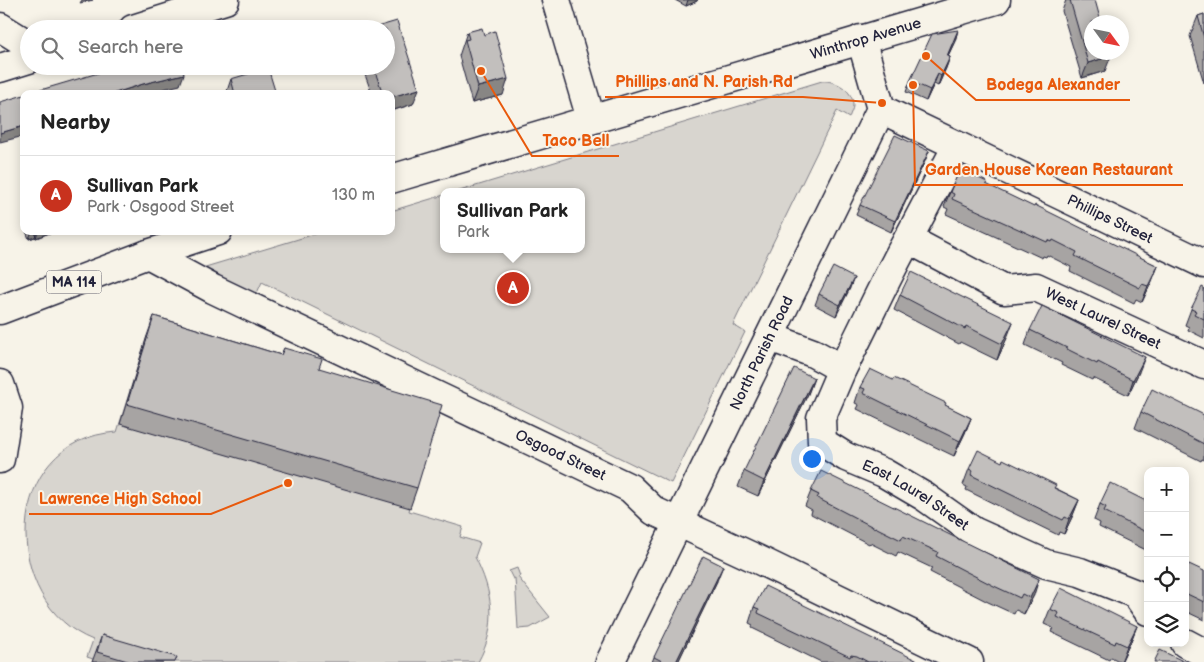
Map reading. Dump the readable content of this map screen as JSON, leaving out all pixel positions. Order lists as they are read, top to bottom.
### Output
{
  "streets": {
    "street": [
      "Winthrop Avenue",
      "Phillips Street",
      "MA 114",
      "West Laurel Street",
      "North Parish Road",
      "Osgood Street",
      "East Laurel Street"
    ]
  },
  "crossings": [
    ["Phillips Street", "North Parish Road"],
    ["MA 114", "Osgood Street"],
    ["North Parish Road", "Osgood Street"]
  ],
  "places": [
    "Bodega Alexander",
    "Taco Bell",
    "Garden House Korean Restaurant",
    "Phillips and N. Parish Rd",
    "Lawrence High School"
  ],
  "north": "bottom right",
  "page": {
    "search": "Search here",
    "heading": "Nearby",
    "list": [
      {
        "mark": "A",
        "name": "Sullivan Park",
        "note": "Park · Osgood Street",
        "value": "130 m"
      }
    ],
    "popup": ["Sullivan Park", "Park"],
    "pins": "A",
    "map_buttons": ["+", "−"]
  }
}
